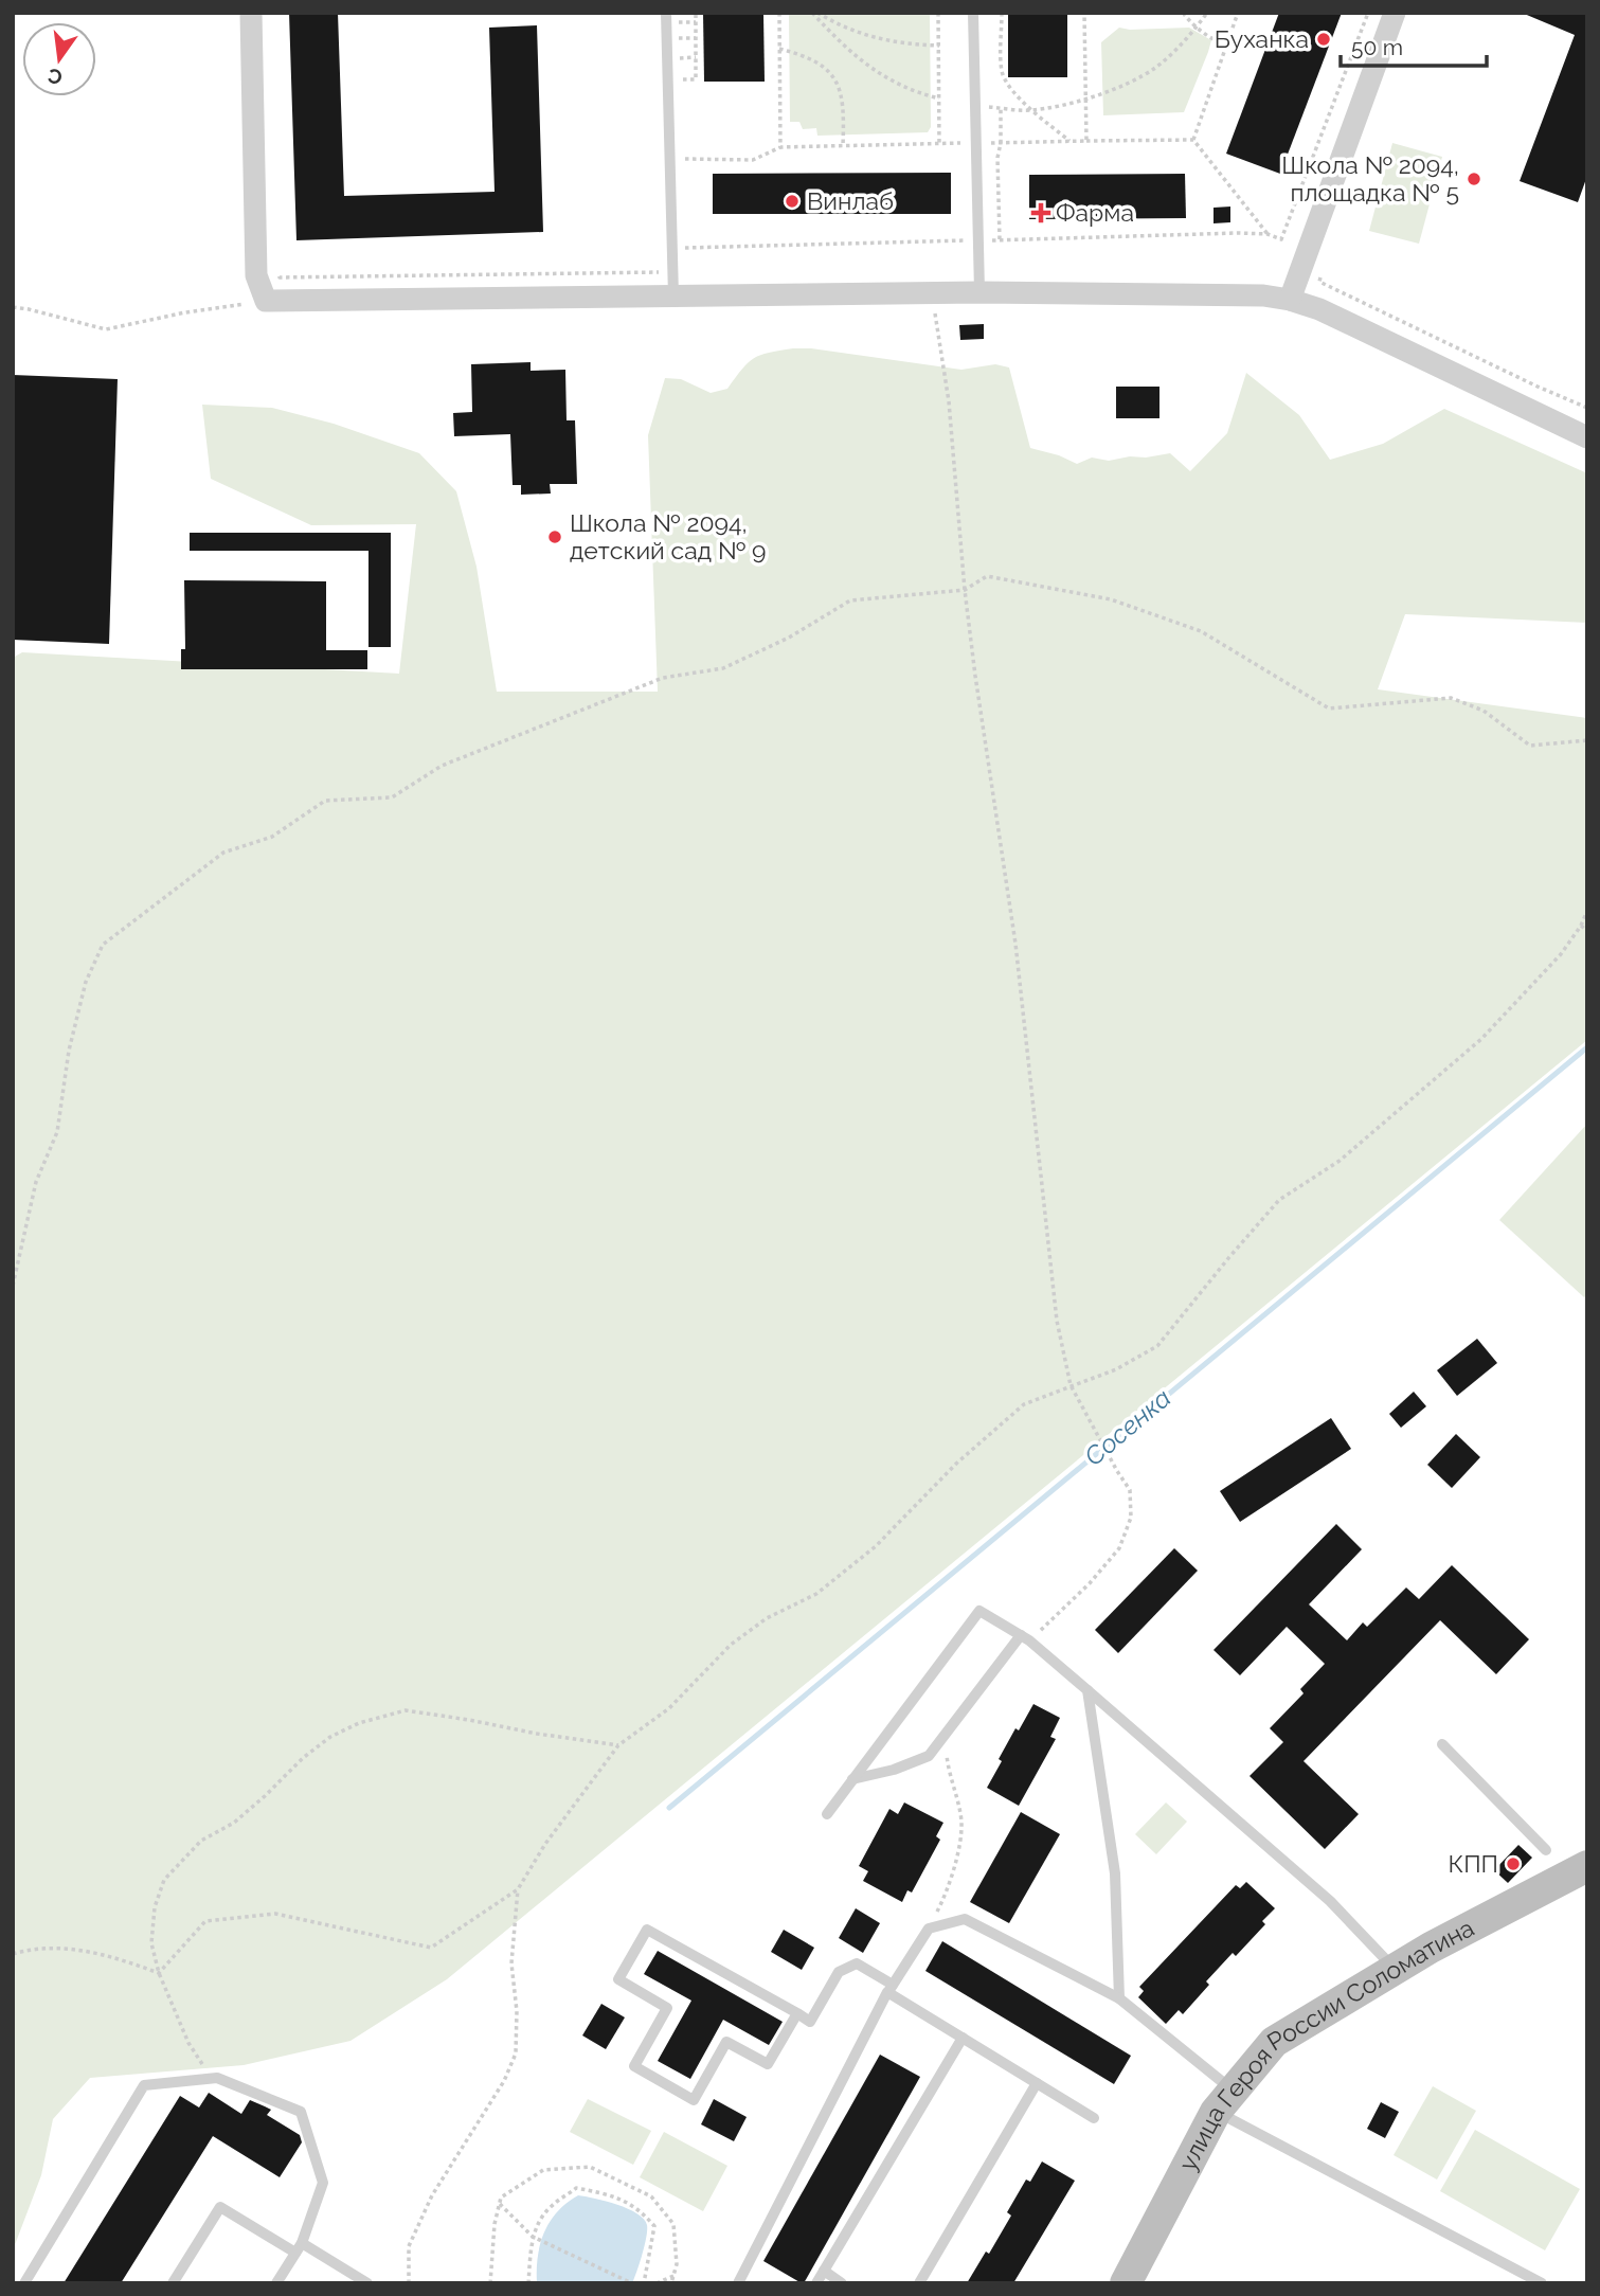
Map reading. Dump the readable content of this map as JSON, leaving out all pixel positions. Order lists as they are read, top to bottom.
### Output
{
  "streets": {
    "street": ["улица Героя России Соломатина"]
  },
  "water": ["Сосенка"],
  "places": {
    "other": [
      "Буханка",
      "Школа № 2094, площадка № 5",
      "Винлаб",
      "Школа № 2094, детский сад № 9",
      "КПП"
    ],
    "health": ["Фарма"]
  },
  "scale_bar": "50 m",
  "north": "bottom"
}
